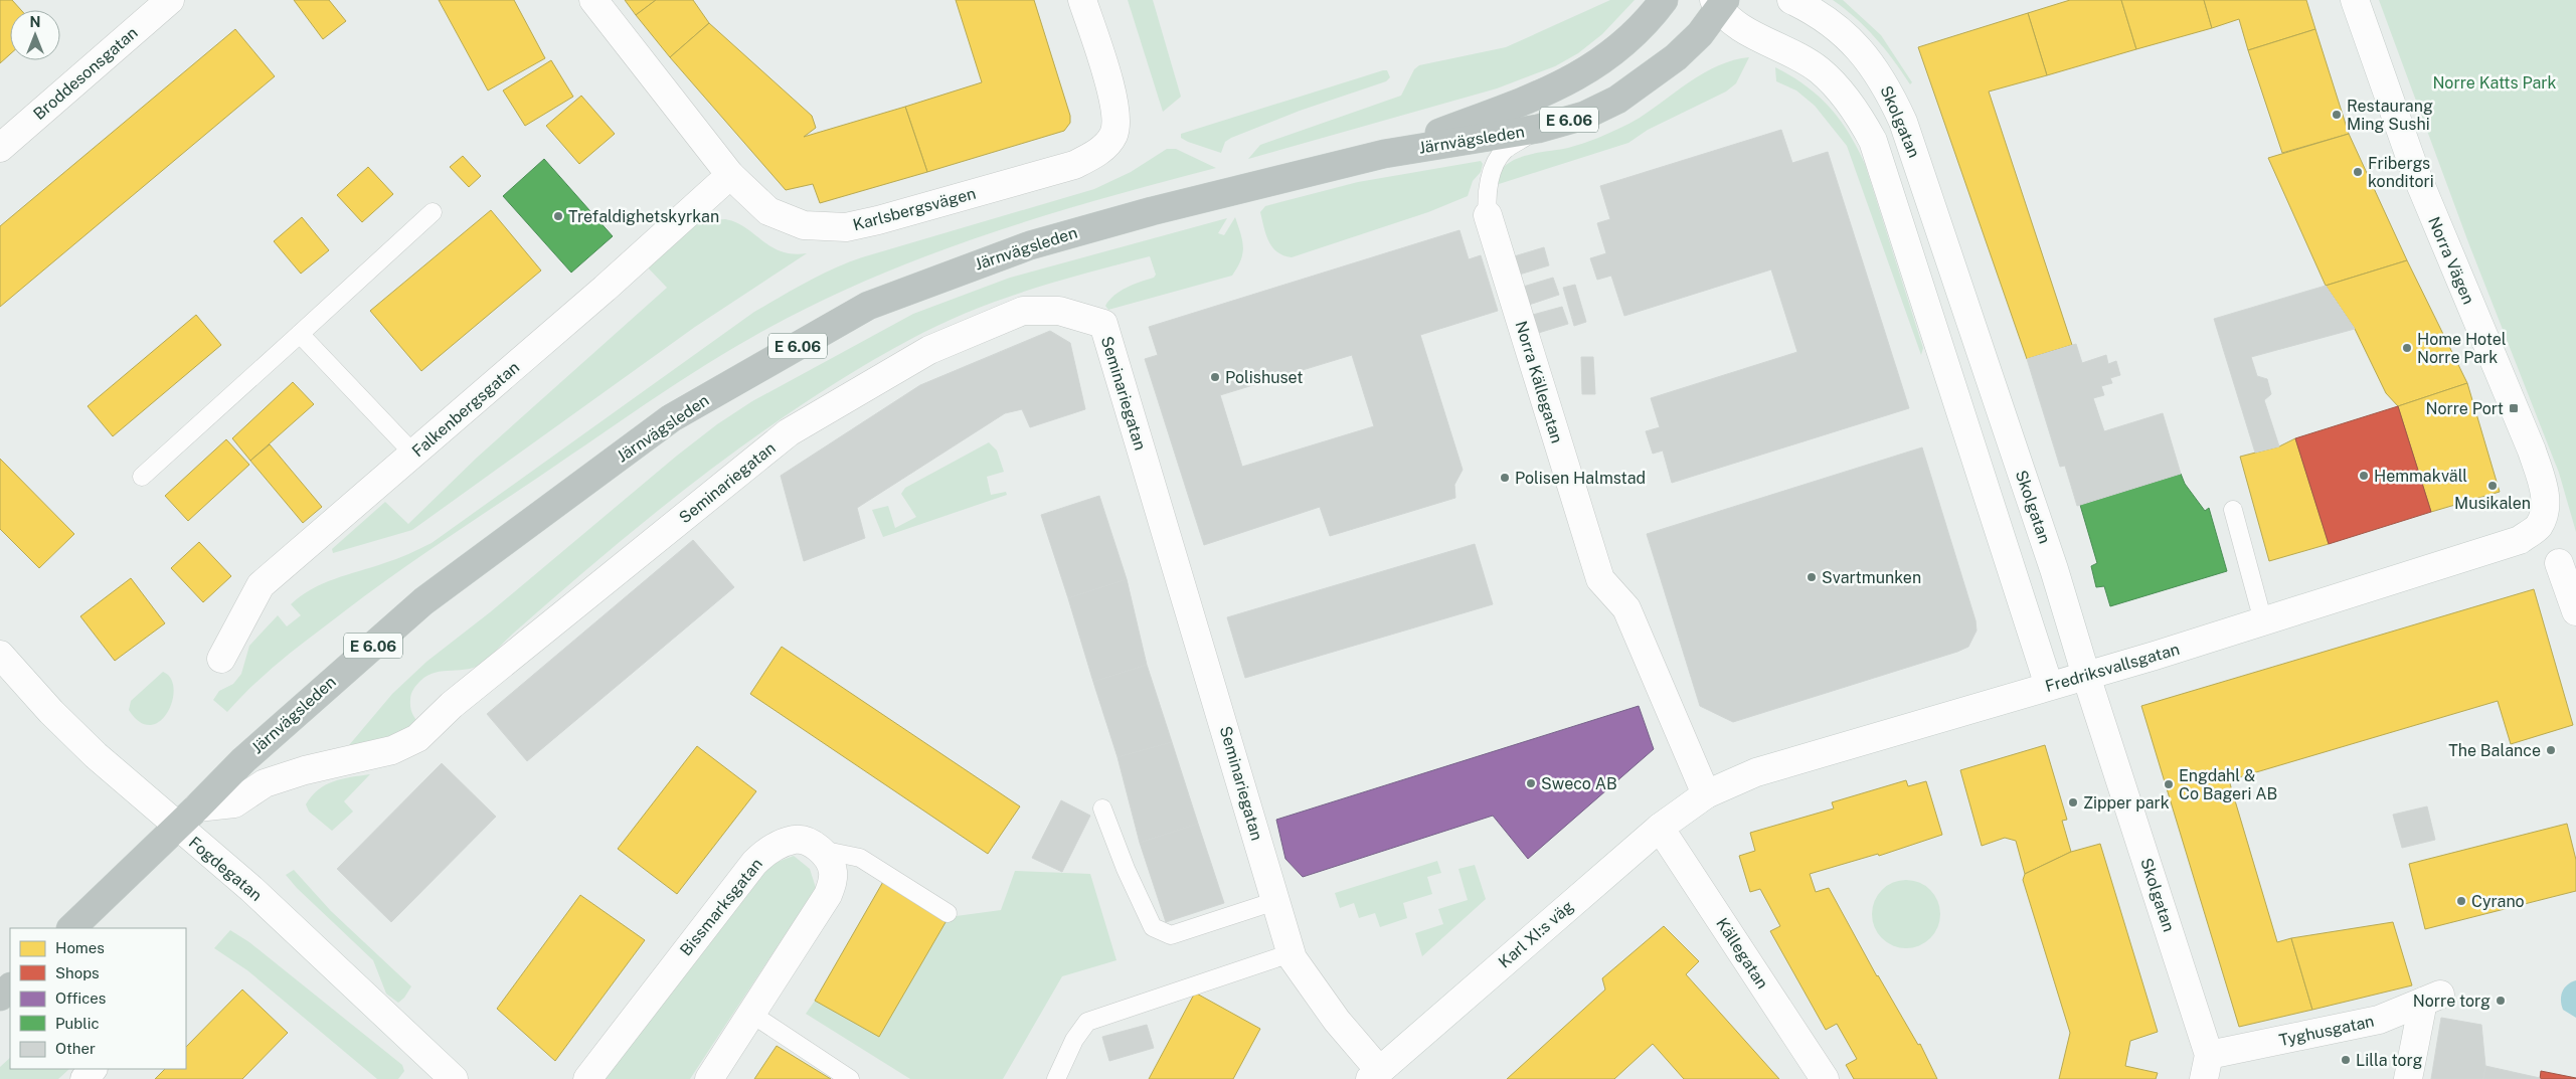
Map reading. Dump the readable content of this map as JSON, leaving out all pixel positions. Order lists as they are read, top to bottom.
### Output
{
  "streets": {
    "highway": ["E 6.06", "Järnvägsleden"],
    "street": [
      "Broddesonsgatan",
      "Skolgatan",
      "Karlsbergsvägen",
      "Norra Vägen",
      "Norra Källegatan",
      "Seminariegatan",
      "Falkenbergsgatan",
      "Fredriksvallsgatan",
      "Fogdegatan",
      "Bissmarksgatan",
      "Karl XI:s väg",
      "Källegatan",
      "Tyghusgatan"
    ]
  },
  "crossings": [
    ["Skolgatan", "Järnvägsleden"],
    ["Skolgatan", "Fredriksvallsgatan"],
    ["Skolgatan", "Tyghusgatan"],
    ["Järnvägsleden", "Seminariegatan"],
    ["Järnvägsleden", "Fogdegatan"],
    ["Karlsbergsvägen", "Falkenbergsgatan"],
    ["Norra Vägen", "Fredriksvallsgatan"],
    ["Norra Källegatan", "Fredriksvallsgatan"],
    ["Norra Källegatan", "Karl XI:s väg"],
    ["Seminariegatan", "Karl XI:s väg"],
    ["Fredriksvallsgatan", "Karl XI:s väg"],
    ["Karl XI:s väg", "Källegatan"]
  ],
  "parks": ["Norre Katts Park"],
  "places": {
    "other": [
      "Restaurang Ming Sushi",
      "Fribergs konditori",
      "Trefaldighetskyrkan",
      "Home Hotel Norre Park",
      "Polishuset",
      "Hemmakväll",
      "Polisen Halmstad",
      "Musikalen",
      "Svartmunken",
      "The Balance",
      "Sweco AB",
      "Engdahl & Co Bageri AB",
      "Zipper park",
      "Cyrano",
      "Norre torg",
      "Lilla torg"
    ],
    "transit": ["Norre Port"]
  },
  "legend": [
    "Homes",
    "Shops",
    "Offices",
    "Public",
    "Other"
  ],
  "north": "top"
}
